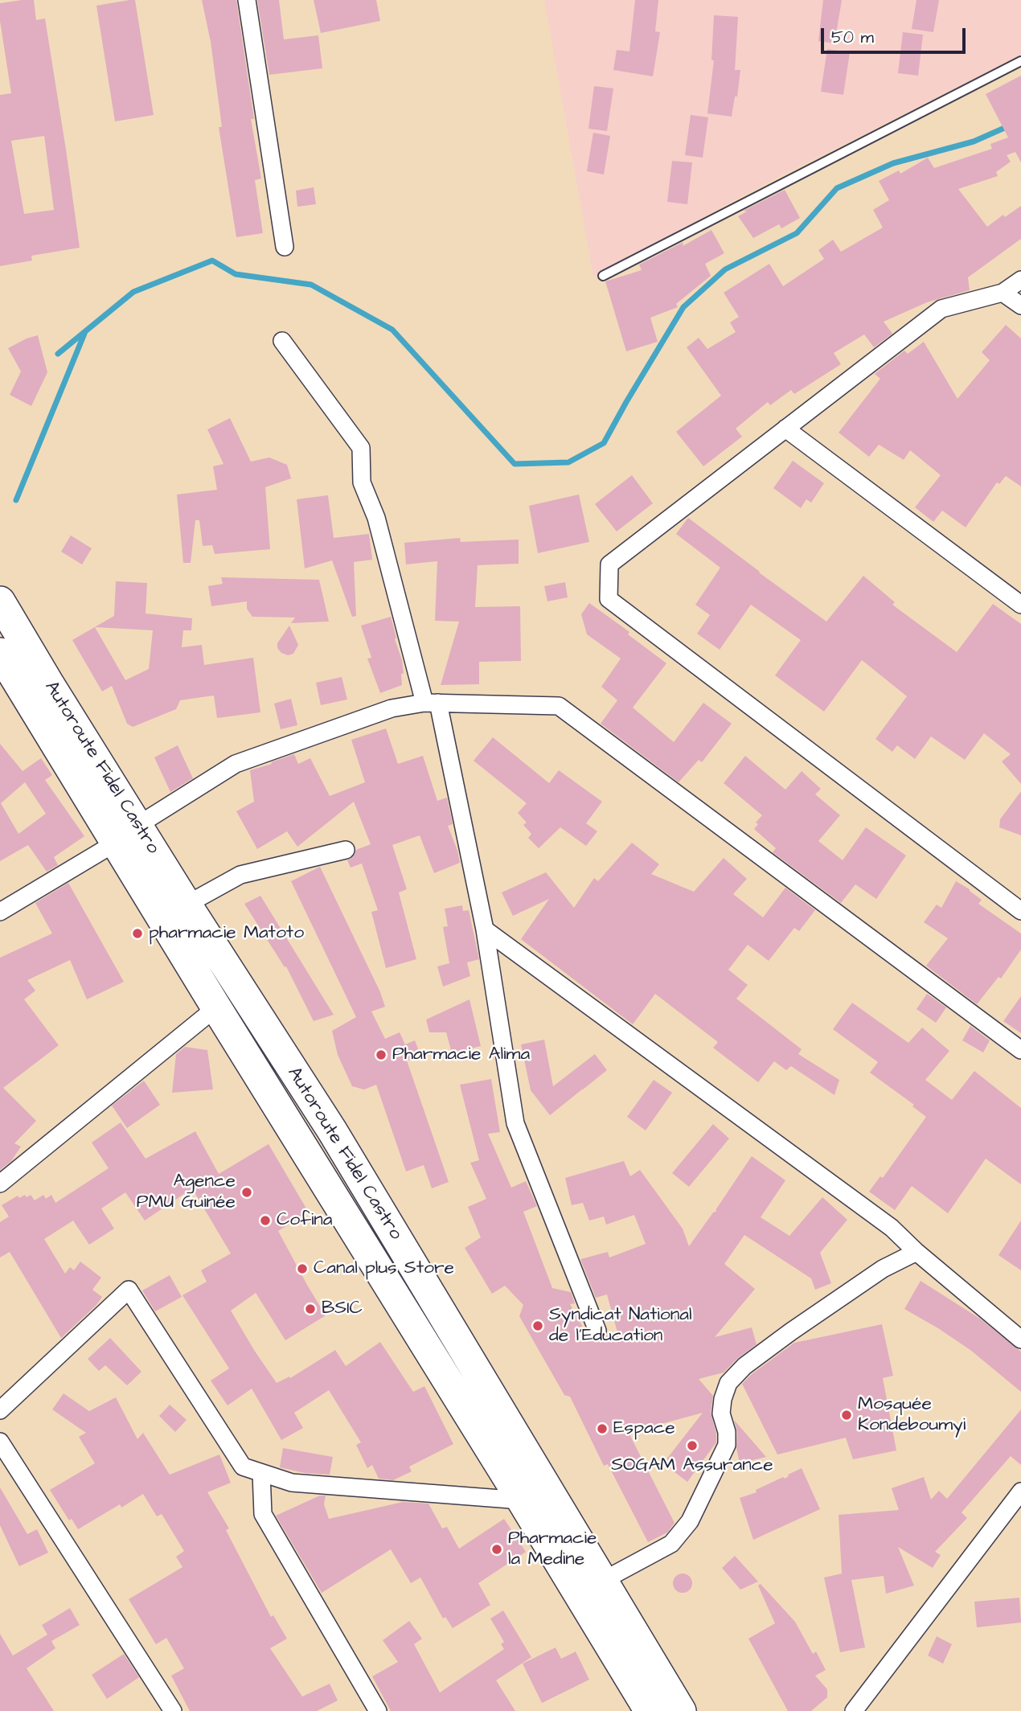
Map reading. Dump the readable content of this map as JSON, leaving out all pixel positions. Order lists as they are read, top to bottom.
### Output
{
  "streets": {
    "highway": ["Autoroute Fidel Castro"]
  },
  "places": [
    "pharmacie Matoto",
    "Pharmacie Alima",
    "Agence PMU Guinée",
    "Cofina",
    "Canal plus Store",
    "BSIC",
    "Syndicat National de l'Education",
    "Mosquée Kondeboumyi",
    "Espace",
    "SOGAM Assurance",
    "Pharmacie la Medine"
  ],
  "scale_bar": "50 m"
}
